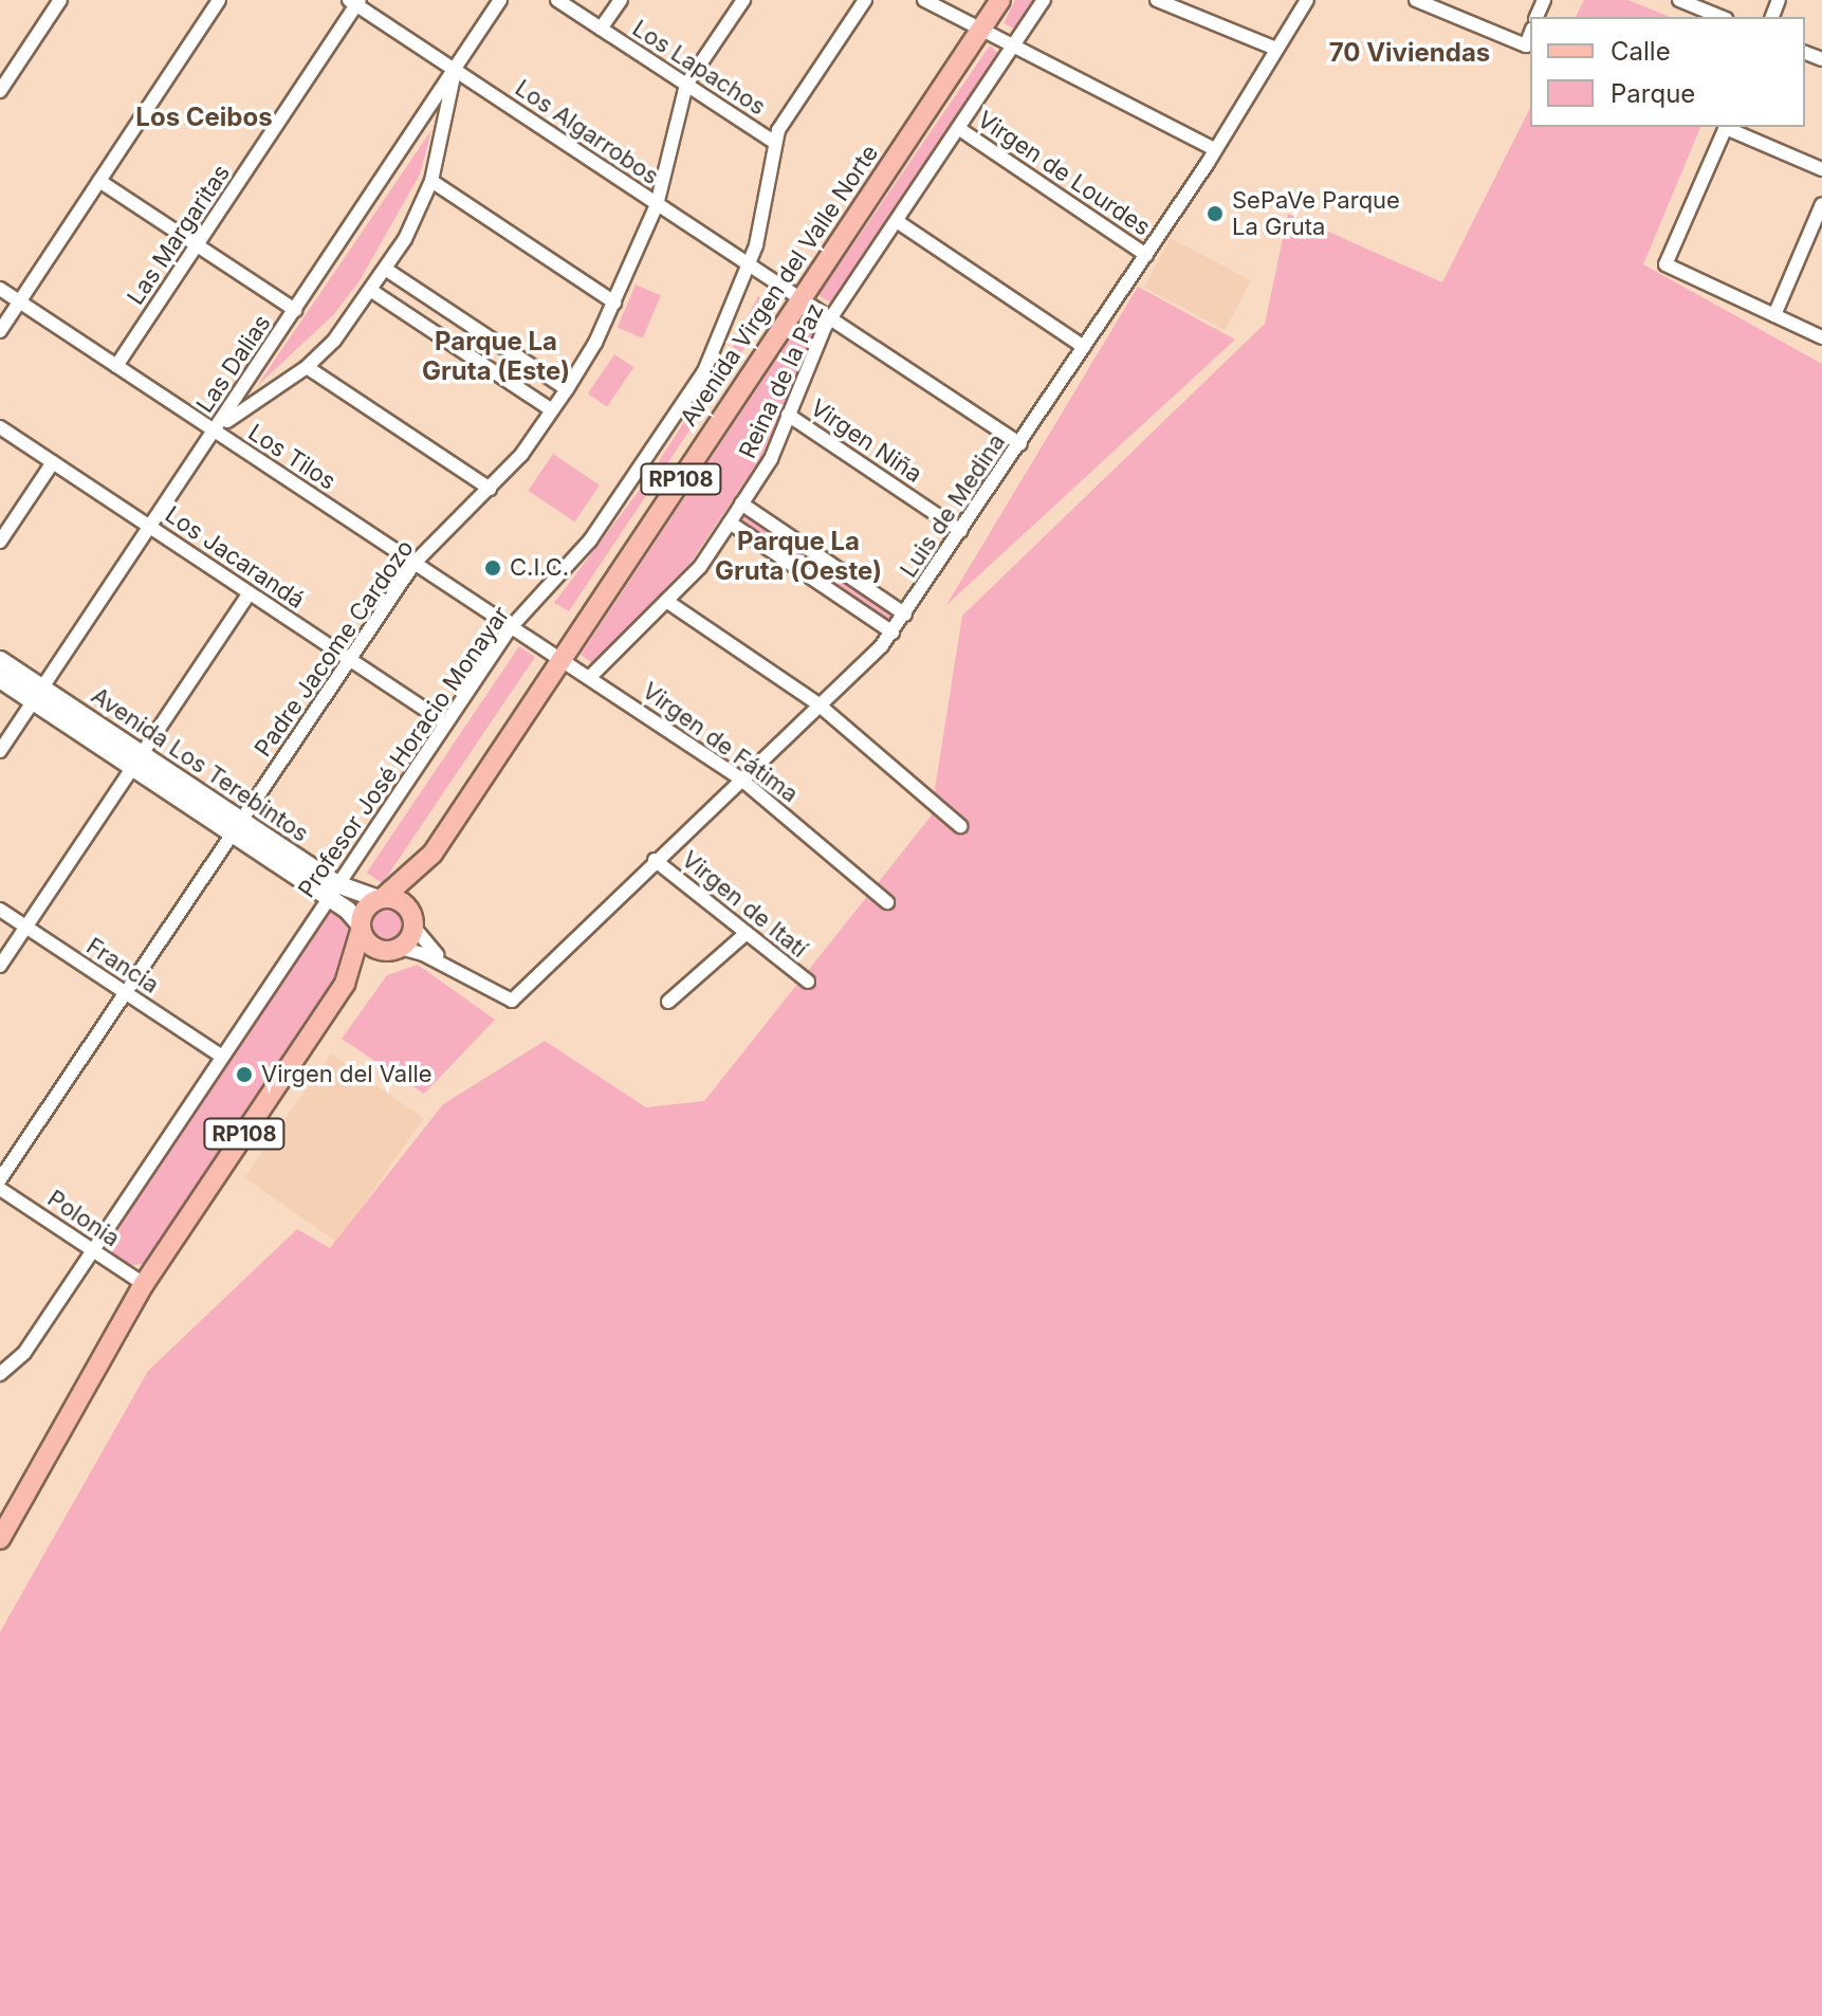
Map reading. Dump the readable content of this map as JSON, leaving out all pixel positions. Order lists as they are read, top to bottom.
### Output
{
  "streets": {
    "main road": ["Avenida Virgen del Valle Norte", "RP108", "Avenida Los Terebintos"],
    "street": [
      "Los Lapachos",
      "Los Algarrobos",
      "Virgen de Lourdes",
      "Las Margaritas",
      "Las Dalias",
      "Reina de la Paz",
      "Virgen Niña",
      "Los Tilos",
      "Luis de Medina",
      "Los Jacarandá",
      "Padre Jacome Cardozo",
      "Virgen de Fátima",
      "Profesor José Horacio Monayar",
      "Virgen de Itatí",
      "Francia",
      "Polonia"
    ]
  },
  "crossings": [
    ["Los Lapachos", "Padre Jacome Cardozo"],
    ["Los Lapachos", "Profesor José Horacio Monayar"],
    ["Los Algarrobos", "Las Margaritas"],
    ["Los Algarrobos", "Avenida Virgen del Valle Norte"],
    ["Los Algarrobos", "Las Dalias"],
    ["Los Algarrobos", "Reina de la Paz"],
    ["Los Algarrobos", "Luis de Medina"],
    ["Los Algarrobos", "Padre Jacome Cardozo"],
    ["Los Algarrobos", "Profesor José Horacio Monayar"],
    ["Virgen de Lourdes", "Reina de la Paz"],
    ["Virgen de Lourdes", "Luis de Medina"],
    ["Las Margaritas", "Los Tilos"],
    ["Avenida Virgen del Valle Norte", "Los Tilos"],
    ["Avenida Virgen del Valle Norte", "RP108"],
    ["Avenida Virgen del Valle Norte", "Virgen de Fátima"],
    ["Avenida Virgen del Valle Norte", "Avenida Los Terebintos"],
    ["Las Dalias", "Los Tilos"],
    ["Las Dalias", "Los Jacarandá"],
    ["Las Dalias", "Avenida Los Terebintos"],
    ["Reina de la Paz", "Virgen Niña"],
    ["Reina de la Paz", "Virgen de Fátima"],
    ["Virgen Niña", "Luis de Medina"],
    ["Los Tilos", "Padre Jacome Cardozo"],
    ["Los Tilos", "Virgen de Fátima"],
    ["Los Tilos", "Profesor José Horacio Monayar"],
    ["RP108", "Avenida Los Terebintos"],
    ["RP108", "Polonia"],
    ["Luis de Medina", "Virgen de Fátima"],
    ["Luis de Medina", "Virgen de Itatí"],
    ["Los Jacarandá", "Padre Jacome Cardozo"],
    ["Los Jacarandá", "Profesor José Horacio Monayar"],
    ["Padre Jacome Cardozo", "Avenida Los Terebintos"],
    ["Padre Jacome Cardozo", "Francia"],
    ["Profesor José Horacio Monayar", "Avenida Los Terebintos"],
    ["Profesor José Horacio Monayar", "Francia"],
    ["Profesor José Horacio Monayar", "Polonia"]
  ],
  "districts": [
    "70 Viviendas",
    "Los Ceibos",
    "Parque La Gruta (Este)",
    "Parque La Gruta (Oeste)"
  ],
  "places": ["SePaVe Parque La Gruta", "C.I.C.", "Virgen del Valle"],
  "legend": ["Calle", "Parque"]
}
